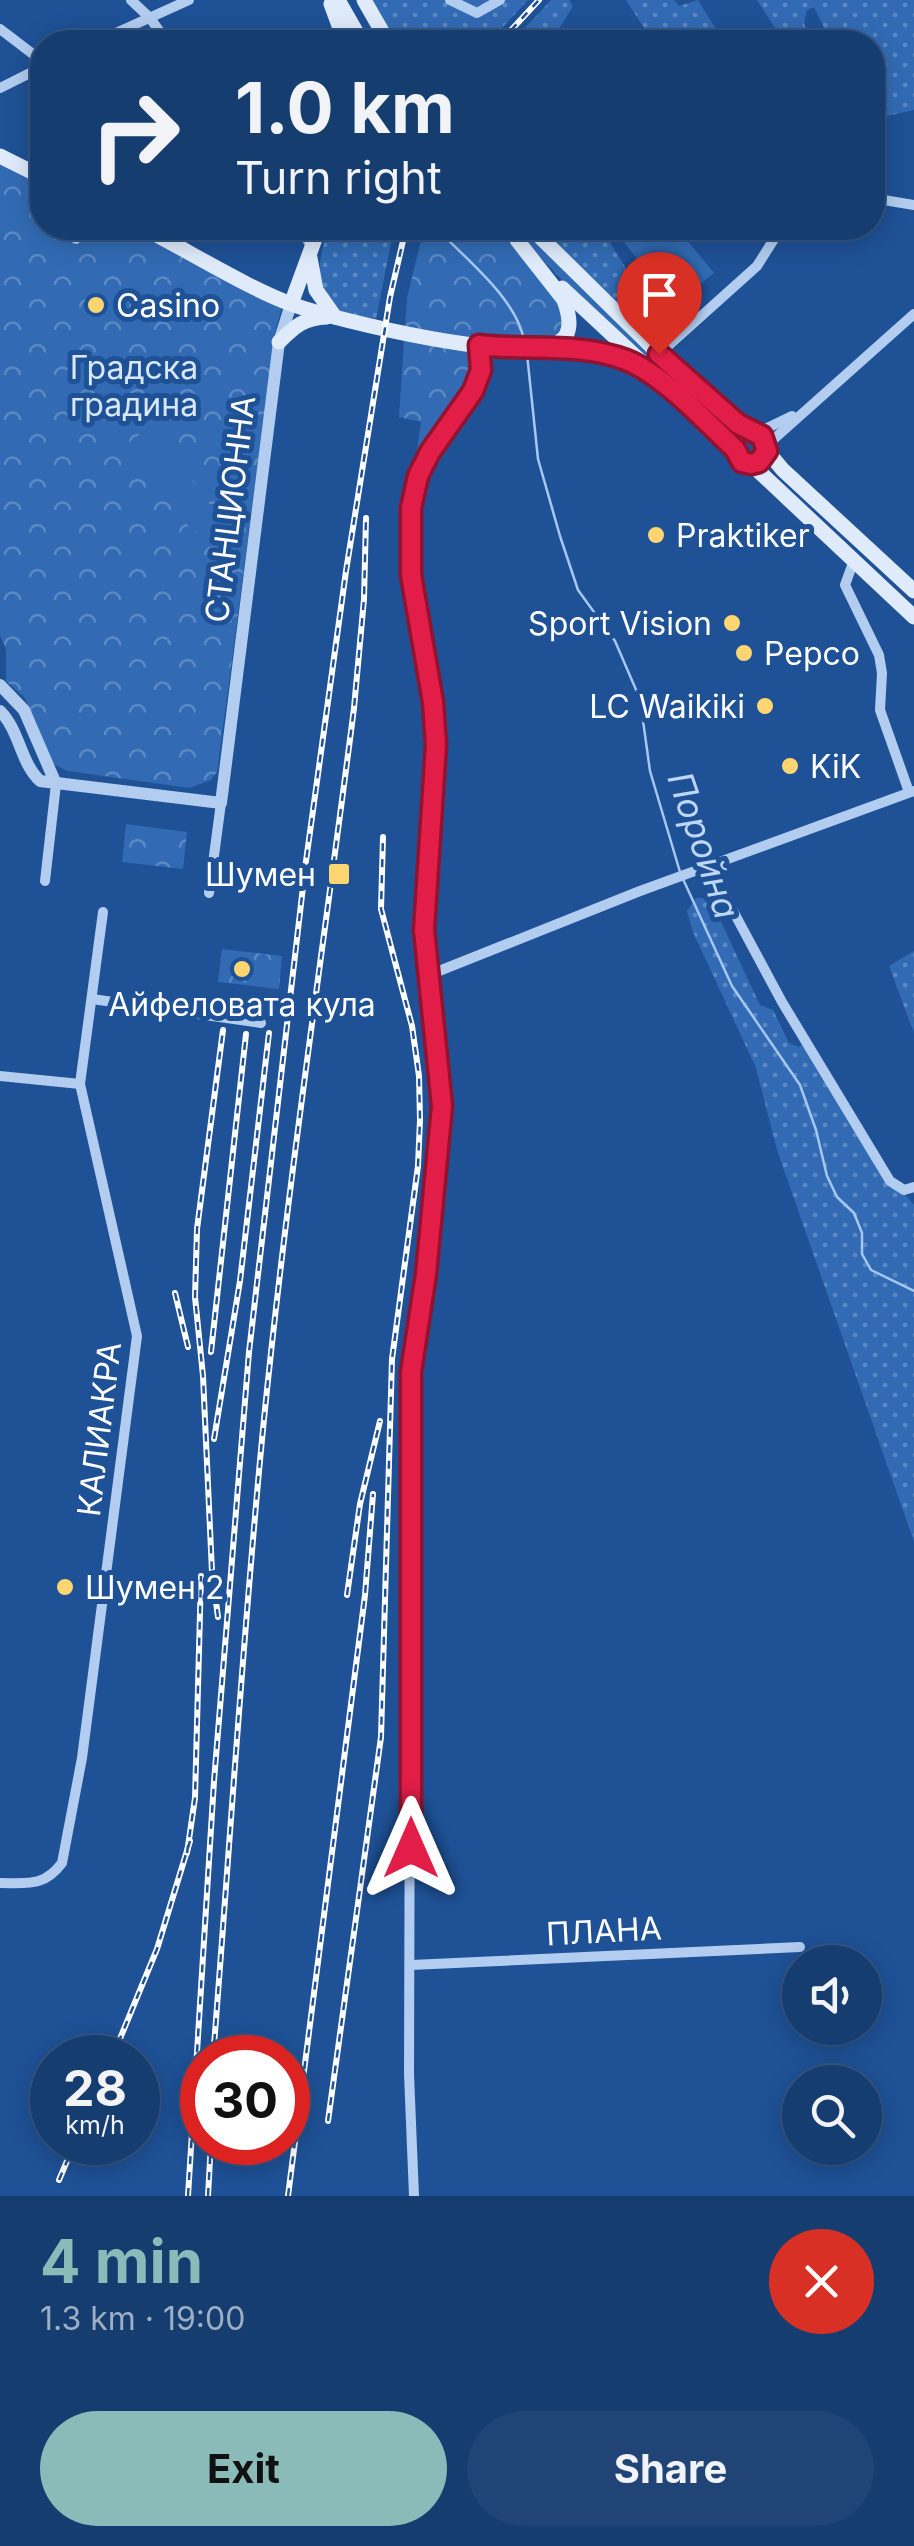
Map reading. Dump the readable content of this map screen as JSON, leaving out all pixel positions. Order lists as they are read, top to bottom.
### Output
{
  "streets": {
    "main road": ["СТАНЦИОННА"],
    "street": ["КАЛИАКРА", "ПЛАНА"]
  },
  "water": ["Поройна"],
  "parks": ["Градска градина"],
  "places": {
    "other": [
      "Casino",
      "Praktiker",
      "Sport Vision",
      "Pepco",
      "LC Waikiki",
      "KiK",
      "Айфеловата кула",
      "Шумен 2"
    ],
    "transit": ["Шумен"]
  },
  "page": {
    "turn": ["1.0 km", "Turn right"],
    "speed": "28 km/h",
    "limit": "30",
    "heading": ["4 min", "1.3 km · 19:00"],
    "buttons": ["Exit", "Share"]
  }
}
